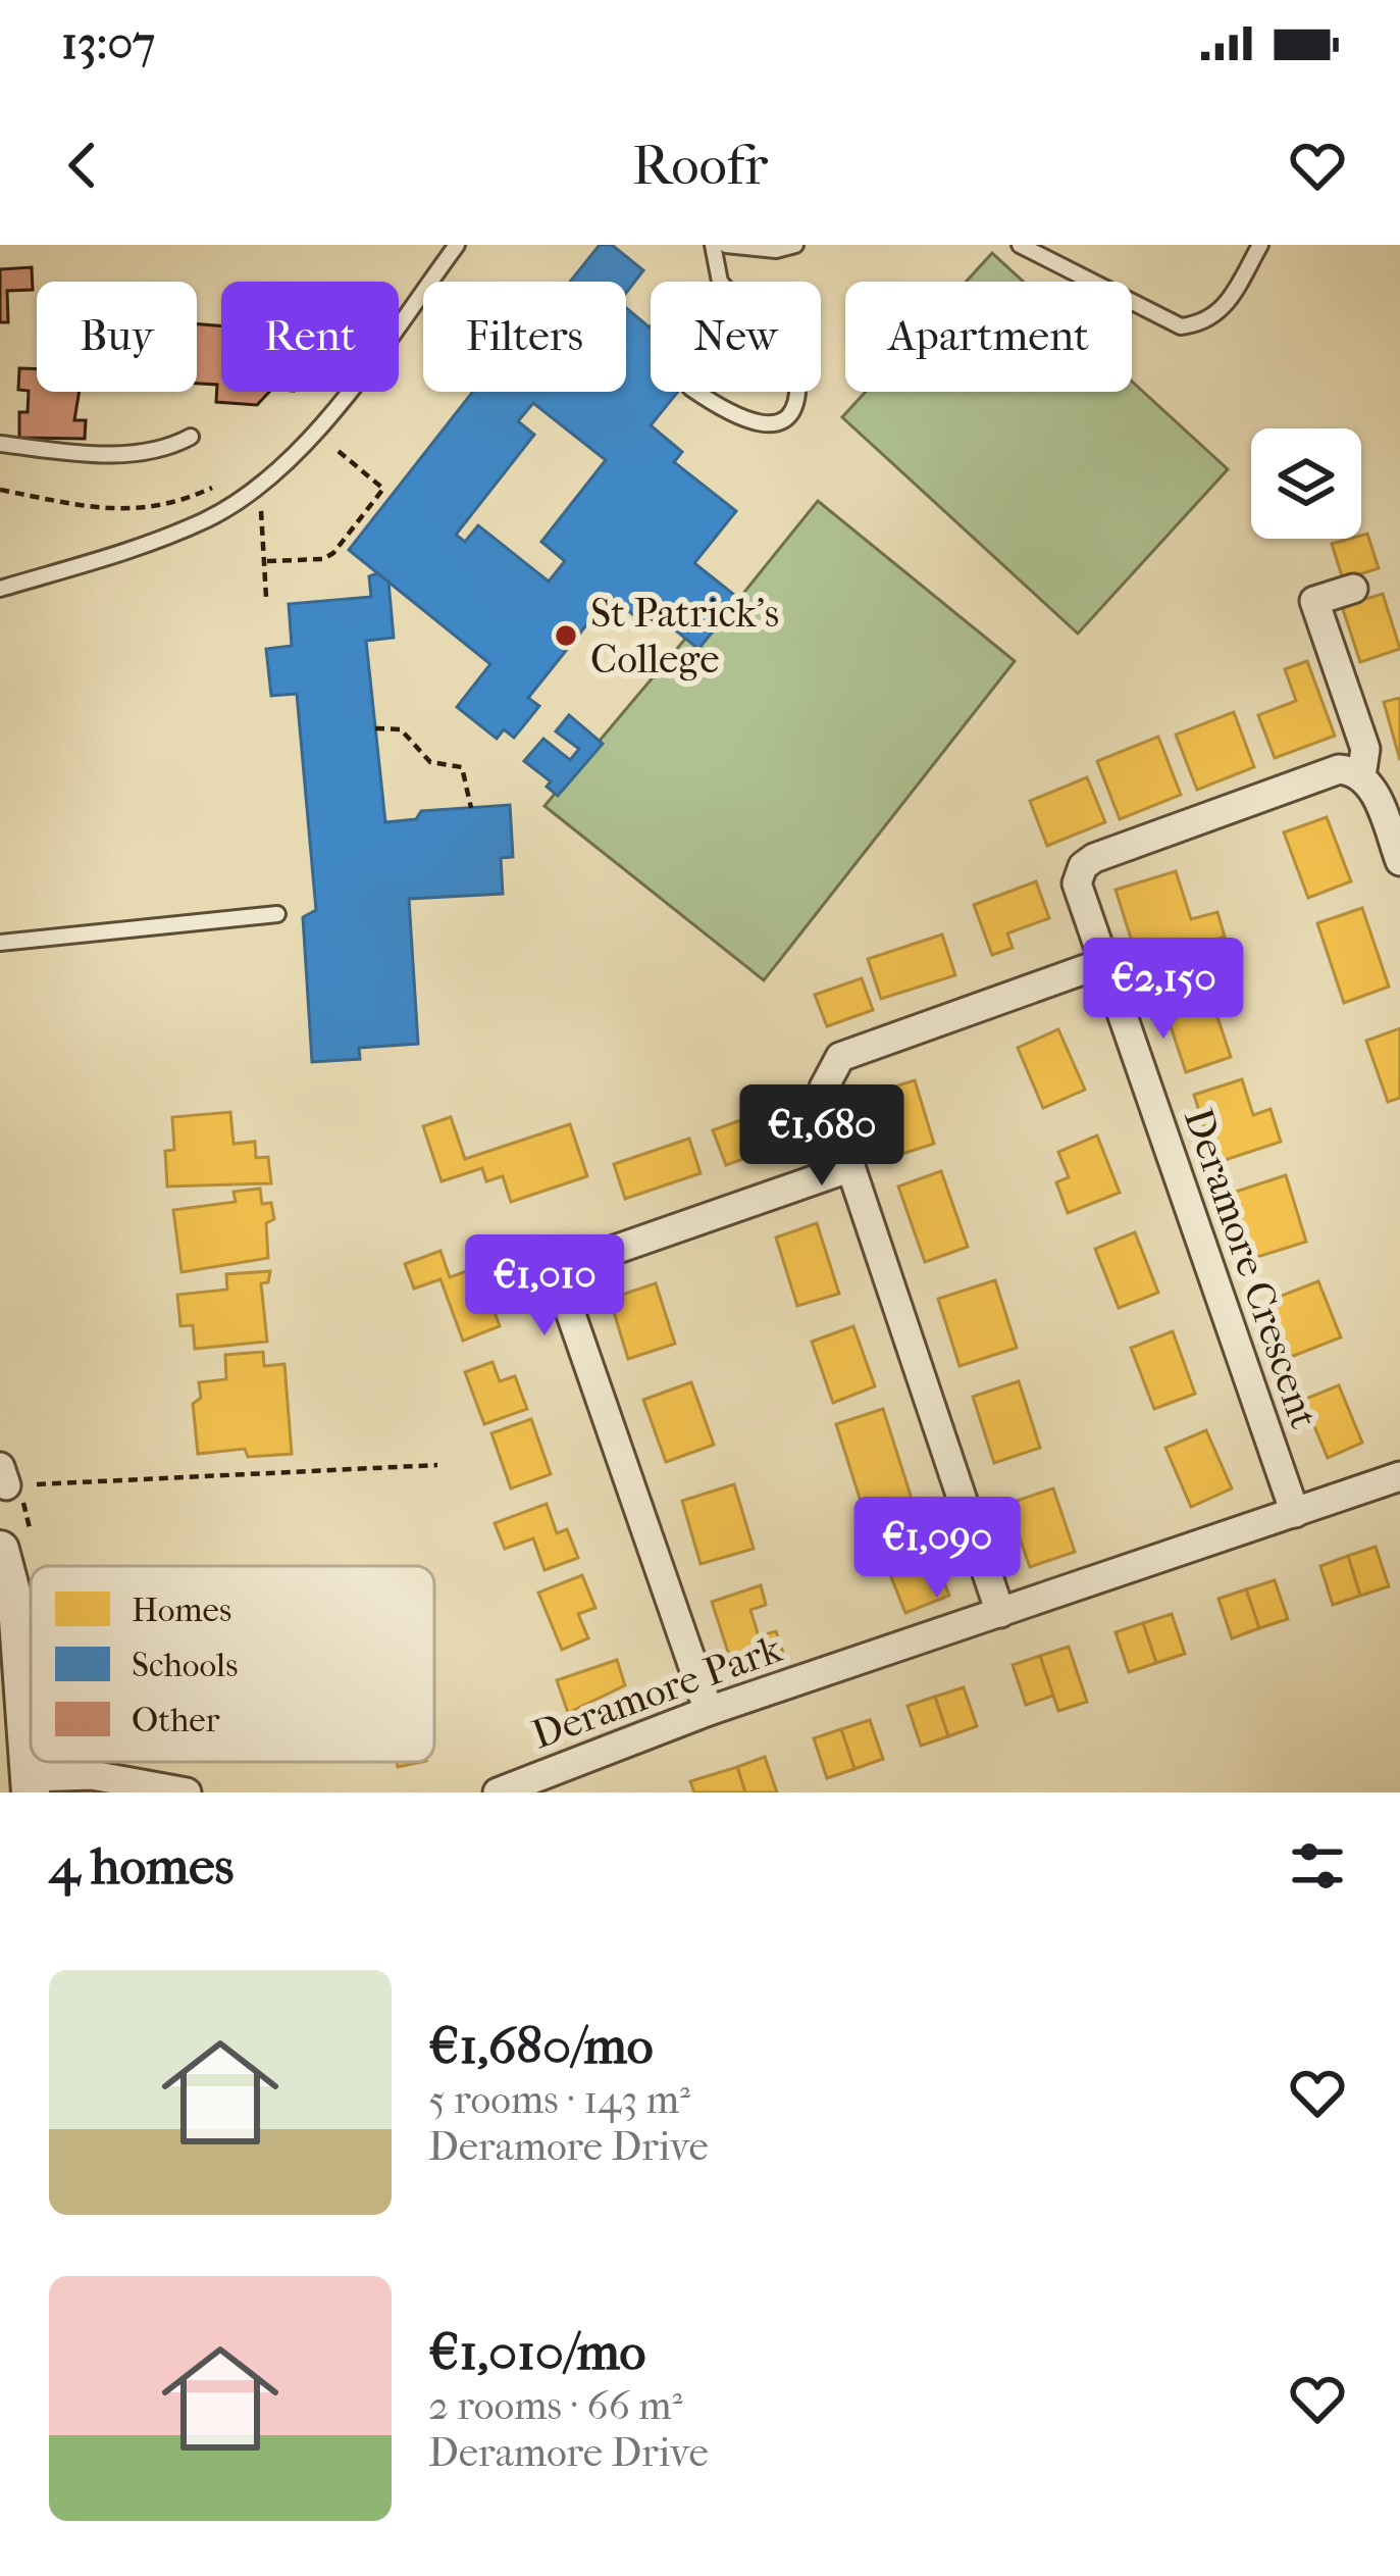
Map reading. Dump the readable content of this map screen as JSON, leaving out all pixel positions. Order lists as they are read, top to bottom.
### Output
{
  "streets": {
    "street": ["Deramore Crescent", "Deramore Park"]
  },
  "crossings": [
    ["Deramore Crescent", "Deramore Park"]
  ],
  "places": ["St Patrick's College"],
  "legend": ["Homes", "Schools", "Other"],
  "page": {
    "status": "13:07",
    "header": "Roofr",
    "chip": [
      "Buy",
      "Rent",
      "Filters",
      "New",
      "Apartment"
    ],
    "price": [
      "€2,150",
      "€1,680",
      "€1,010",
      "€1,090"
    ],
    "heading": "4 homes",
    "list": [
      {
        "name": "€1,680/mo",
        "note": "5 rooms · 143 m² · Deramore Drive"
      },
      {
        "name": "€1,010/mo",
        "note": "2 rooms · 66 m² · Deramore Drive"
      }
    ]
  }
}
